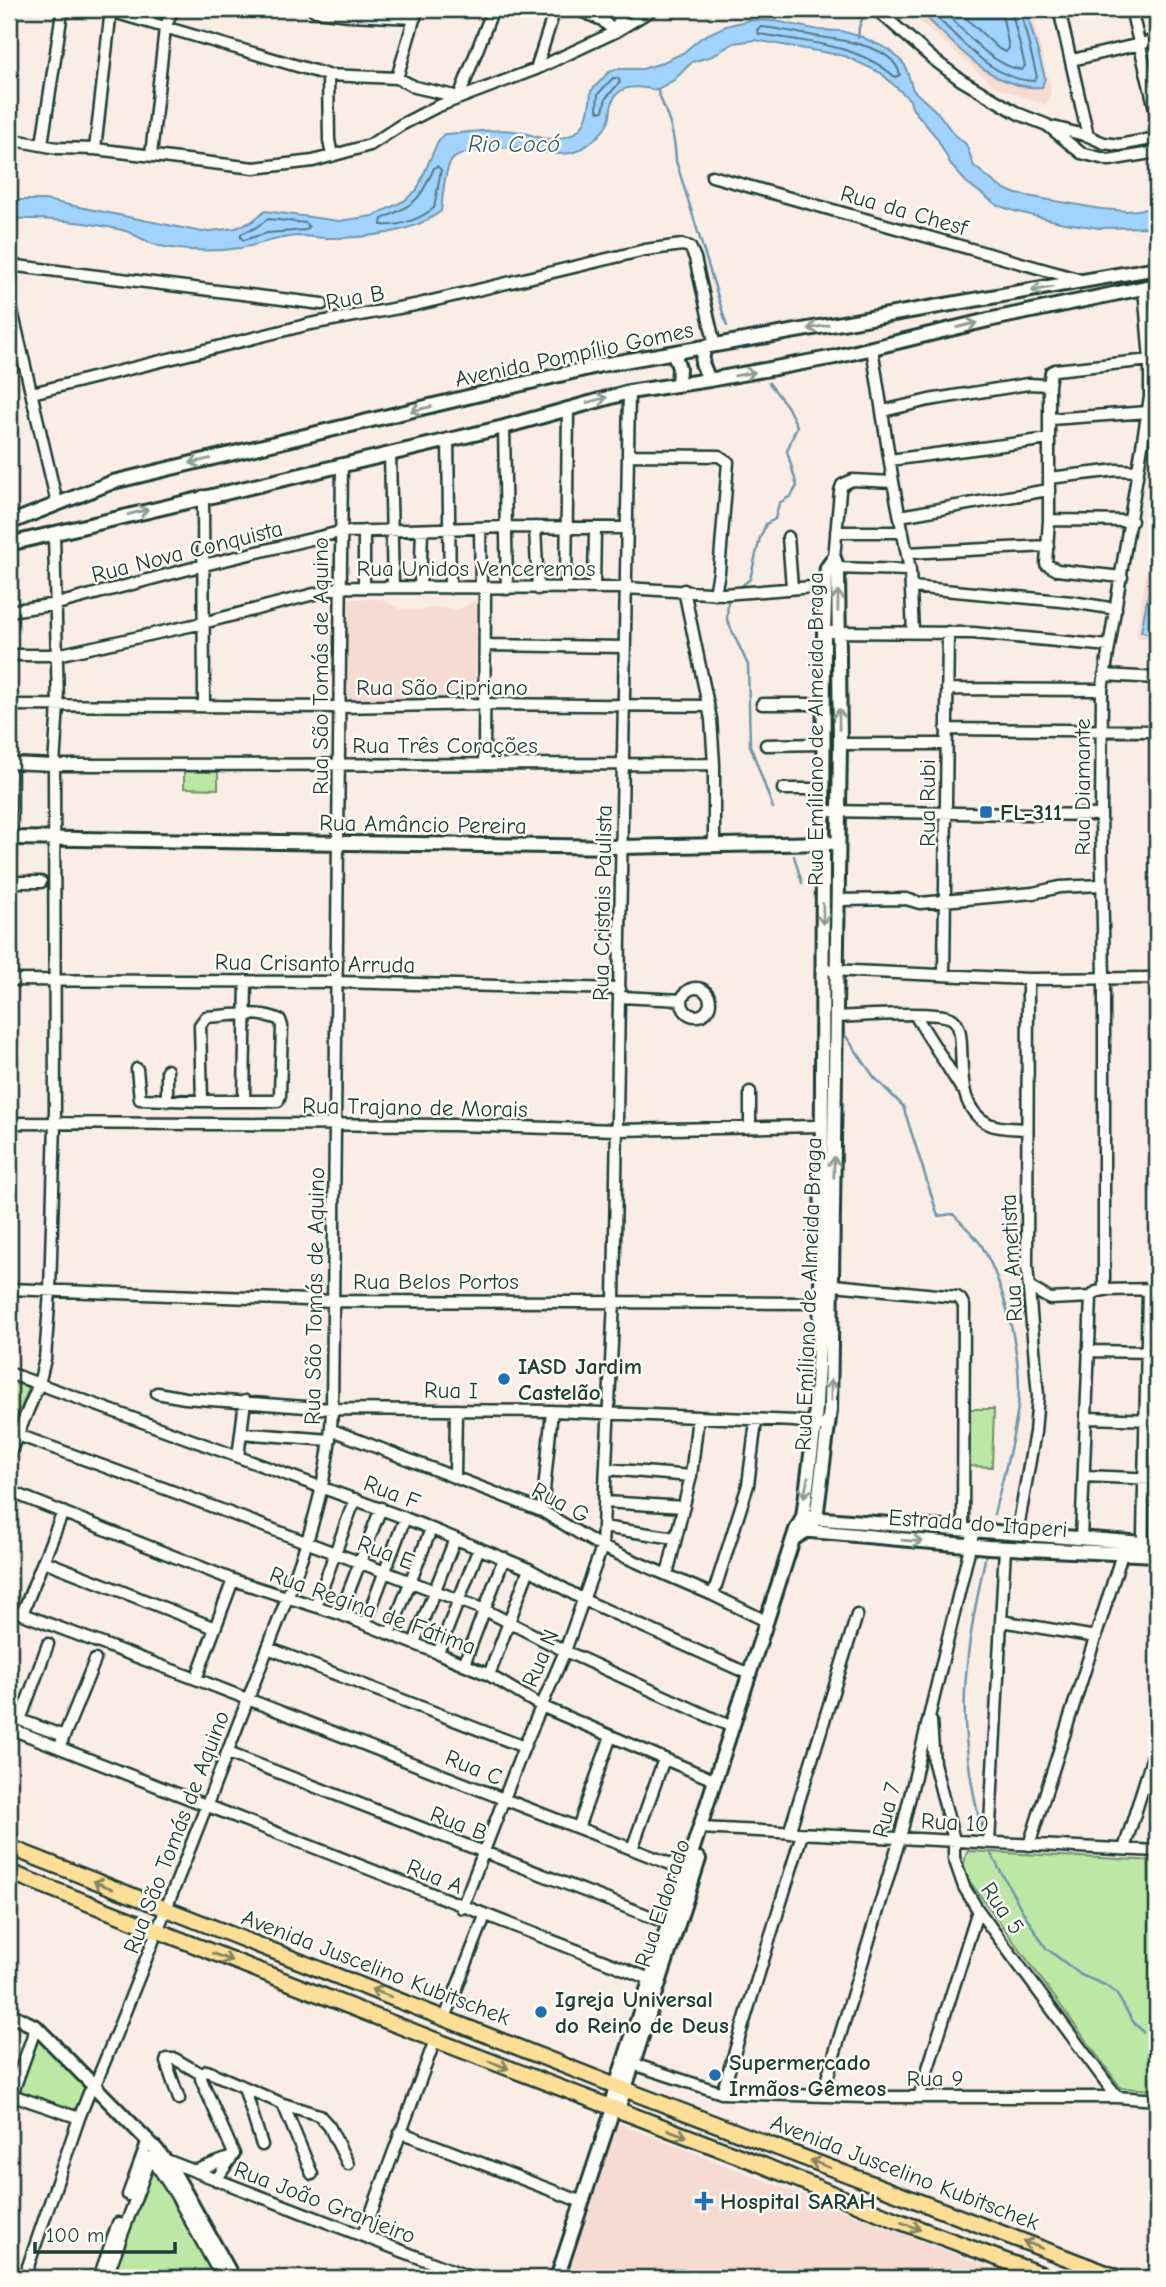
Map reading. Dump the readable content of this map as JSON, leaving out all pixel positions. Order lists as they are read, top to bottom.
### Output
{
  "streets": {
    "main road": ["Avenida Juscelino Kubitschek"],
    "street": [
      "Rua da Chesf",
      "Rua B",
      "Avenida Pompílio Gomes",
      "Rua Nova Conquista",
      "Rua Unidos Venceremos",
      "Rua São Tomás de Aquino",
      "Rua São Cipriano",
      "Rua Emíliano de Almeida Braga",
      "Rua Três Corações",
      "Rua Diamante",
      "Rua Rubi",
      "Rua Amâncio Pereira",
      "Rua Cristais Paulista",
      "Rua Crisanto Arruda",
      "Rua Trajano de Morais",
      "Rua Ametista",
      "Rua Belos Portos",
      "Rua I",
      "Rua F",
      "Rua G",
      "Estrada do Itaperi",
      "Rua E",
      "Rua Regina de Fátima",
      "Rua N",
      "Rua C",
      "Rua 7",
      "Rua 10",
      "Rua A",
      "Rua Eldorado",
      "Rua 5",
      "Rua 9",
      "Rua João Granjeiro"
    ]
  },
  "crossings": [
    ["Rua da Chesf", "Avenida Pompílio Gomes"],
    ["Rua B", "Avenida Pompílio Gomes"],
    ["Rua B", "Rua São Tomás de Aquino"],
    ["Rua B", "Rua N"],
    ["Rua B", "Rua Eldorado"],
    ["Rua Nova Conquista", "Rua São Tomás de Aquino"],
    ["Rua Nova Conquista", "Rua Cristais Paulista"],
    ["Rua Unidos Venceremos", "Rua São Tomás de Aquino"],
    ["Rua Unidos Venceremos", "Rua Emíliano de Almeida Braga"],
    ["Rua Unidos Venceremos", "Rua Cristais Paulista"],
    ["Rua São Tomás de Aquino", "Rua São Cipriano"],
    ["Rua São Tomás de Aquino", "Rua Três Corações"],
    ["Rua São Tomás de Aquino", "Rua Amâncio Pereira"],
    ["Rua São Tomás de Aquino", "Rua Crisanto Arruda"],
    ["Rua São Tomás de Aquino", "Rua Trajano de Morais"],
    ["Rua São Tomás de Aquino", "Rua Belos Portos"],
    ["Rua São Tomás de Aquino", "Rua I"],
    ["Rua São Tomás de Aquino", "Rua F"],
    ["Rua São Tomás de Aquino", "Rua G"],
    ["Rua São Tomás de Aquino", "Rua E"],
    ["Rua São Tomás de Aquino", "Rua Regina de Fátima"],
    ["Rua São Tomás de Aquino", "Rua C"],
    ["Rua São Tomás de Aquino", "Rua A"],
    ["Rua São Tomás de Aquino", "Avenida Juscelino Kubitschek"],
    ["Rua São Cipriano", "Rua Cristais Paulista"],
    ["Rua Emíliano de Almeida Braga", "Rua Amâncio Pereira"],
    ["Rua Emíliano de Almeida Braga", "Rua Trajano de Morais"],
    ["Rua Emíliano de Almeida Braga", "Rua Belos Portos"],
    ["Rua Emíliano de Almeida Braga", "Rua I"],
    ["Rua Emíliano de Almeida Braga", "Estrada do Itaperi"],
    ["Rua Emíliano de Almeida Braga", "Rua 7"],
    ["Rua Emíliano de Almeida Braga", "Rua Eldorado"],
    ["Rua Três Corações", "Rua Cristais Paulista"],
    ["Rua Amâncio Pereira", "Rua Cristais Paulista"],
    ["Rua Cristais Paulista", "Rua Crisanto Arruda"],
    ["Rua Cristais Paulista", "Rua Trajano de Morais"],
    ["Rua Cristais Paulista", "Rua Belos Portos"],
    ["Rua Cristais Paulista", "Rua I"],
    ["Rua Cristais Paulista", "Rua N"],
    ["Rua Ametista", "Estrada do Itaperi"],
    ["Rua I", "Rua N"],
    ["Rua F", "Rua N"],
    ["Rua F", "Rua Eldorado"],
    ["Rua G", "Rua N"],
    ["Rua G", "Rua Eldorado"],
    ["Estrada do Itaperi", "Rua 7"],
    ["Estrada do Itaperi", "Rua Eldorado"],
    ["Rua E", "Rua N"],
    ["Rua E", "Rua Eldorado"],
    ["Rua Regina de Fátima", "Rua N"],
    ["Rua Regina de Fátima", "Rua Eldorado"],
    ["Rua N", "Rua C"],
    ["Rua N", "Rua A"],
    ["Rua C", "Rua Eldorado"],
    ["Rua 7", "Rua 10"],
    ["Rua 7", "Rua 5"],
    ["Rua 7", "Rua 9"],
    ["Rua 10", "Rua Eldorado"],
    ["Rua 10", "Rua 5"],
    ["Rua A", "Rua Eldorado"],
    ["Rua Eldorado", "Avenida Juscelino Kubitschek"],
    ["Rua Eldorado", "Rua 9"],
    ["Rua 5", "Rua 9"]
  ],
  "water": ["Rio Cocó"],
  "places": {
    "transit": ["FL-311"],
    "other": ["IASD Jardim Castelão", "Igreja Universal do Reino de Deus", "Supermercado Irmãos Gêmeos"],
    "health": ["Hospital SARAH"]
  },
  "scale_bar": "100 m"
}
